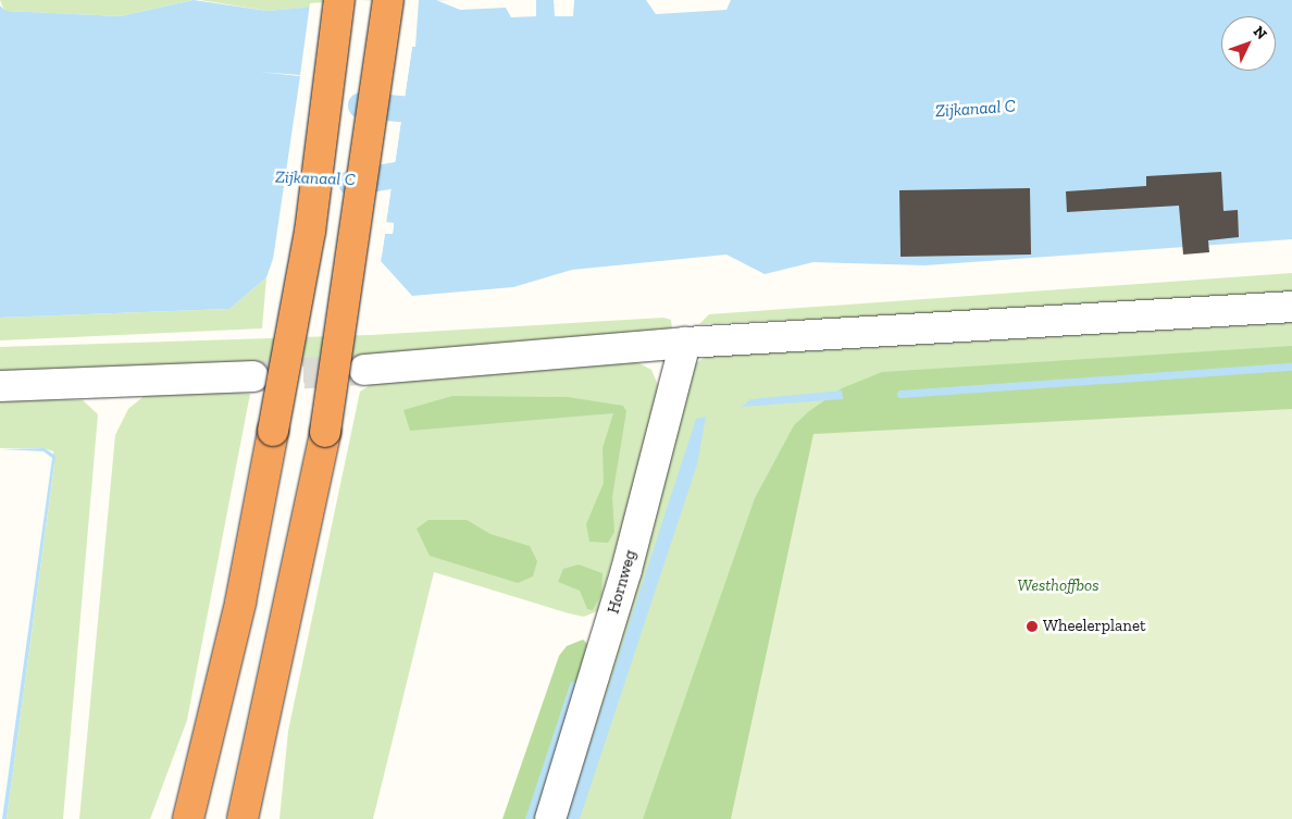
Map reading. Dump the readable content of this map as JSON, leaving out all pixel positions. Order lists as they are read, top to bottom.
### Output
{
  "streets": {
    "street": ["Hornweg"]
  },
  "water": ["Zijkanaal C"],
  "parks": ["Westhoffbos"],
  "places": ["Wheelerplanet"],
  "north": "top right"
}
